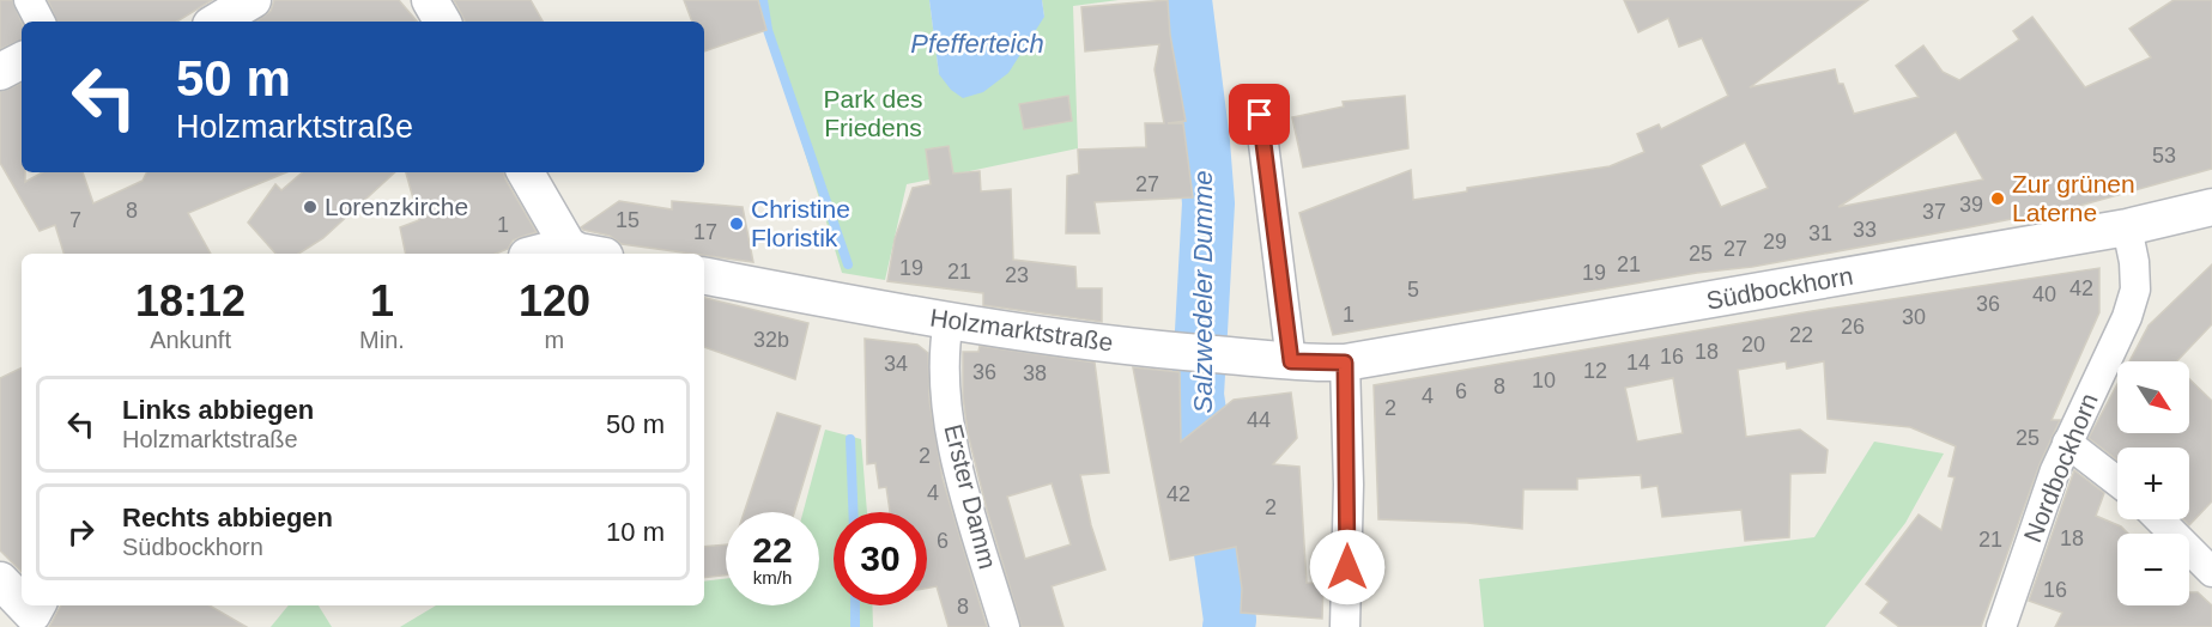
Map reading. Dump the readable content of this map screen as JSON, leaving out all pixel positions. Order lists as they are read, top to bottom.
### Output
{
  "streets": {
    "street": [
      "Südbockhorn",
      "Holzmarktstraße",
      "Nordbockhorn",
      "Erster Damm"
    ]
  },
  "crossings": [
    ["Südbockhorn", "Holzmarktstraße"],
    ["Südbockhorn", "Nordbockhorn"],
    ["Holzmarktstraße", "Erster Damm"]
  ],
  "water": ["Pfefferteich", "Salzwedeler Dumme"],
  "parks": ["Park des Friedens"],
  "places": ["Zur grünen Laterne", "Lorenzkirche", "Christine Floristik"],
  "house_numbers": [
    "53",
    "27",
    "39",
    "8",
    "37",
    "7",
    "15",
    "1",
    "33",
    "17",
    "31",
    "29",
    "27",
    "25",
    "21",
    "19",
    "21",
    "19",
    "23",
    "42",
    "5",
    "40",
    "36",
    "1",
    "30",
    "26",
    "22",
    "32b",
    "20",
    "18",
    "16",
    "14",
    "34",
    "12",
    "36",
    "38",
    "10",
    "8",
    "6",
    "4",
    "2",
    "44",
    "25",
    "2",
    "4",
    "42",
    "2",
    "18",
    "21",
    "6",
    "16",
    "8"
  ],
  "north": "bottom right",
  "page": {
    "turn": ["50 m", "Holzmarktstraße"],
    "eta": [
      "18:12",
      "Ankunft",
      "1",
      "Min.",
      "120",
      "m"
    ],
    "map_buttons": ["+", "−"],
    "list": [
      {
        "name": "Links abbiegen",
        "note": "Holzmarktstraße",
        "value": "50 m"
      },
      {
        "name": "Rechts abbiegen",
        "note": "Südbockhorn",
        "value": "10 m"
      }
    ],
    "speed": "22 km/h",
    "limit": "30"
  }
}
